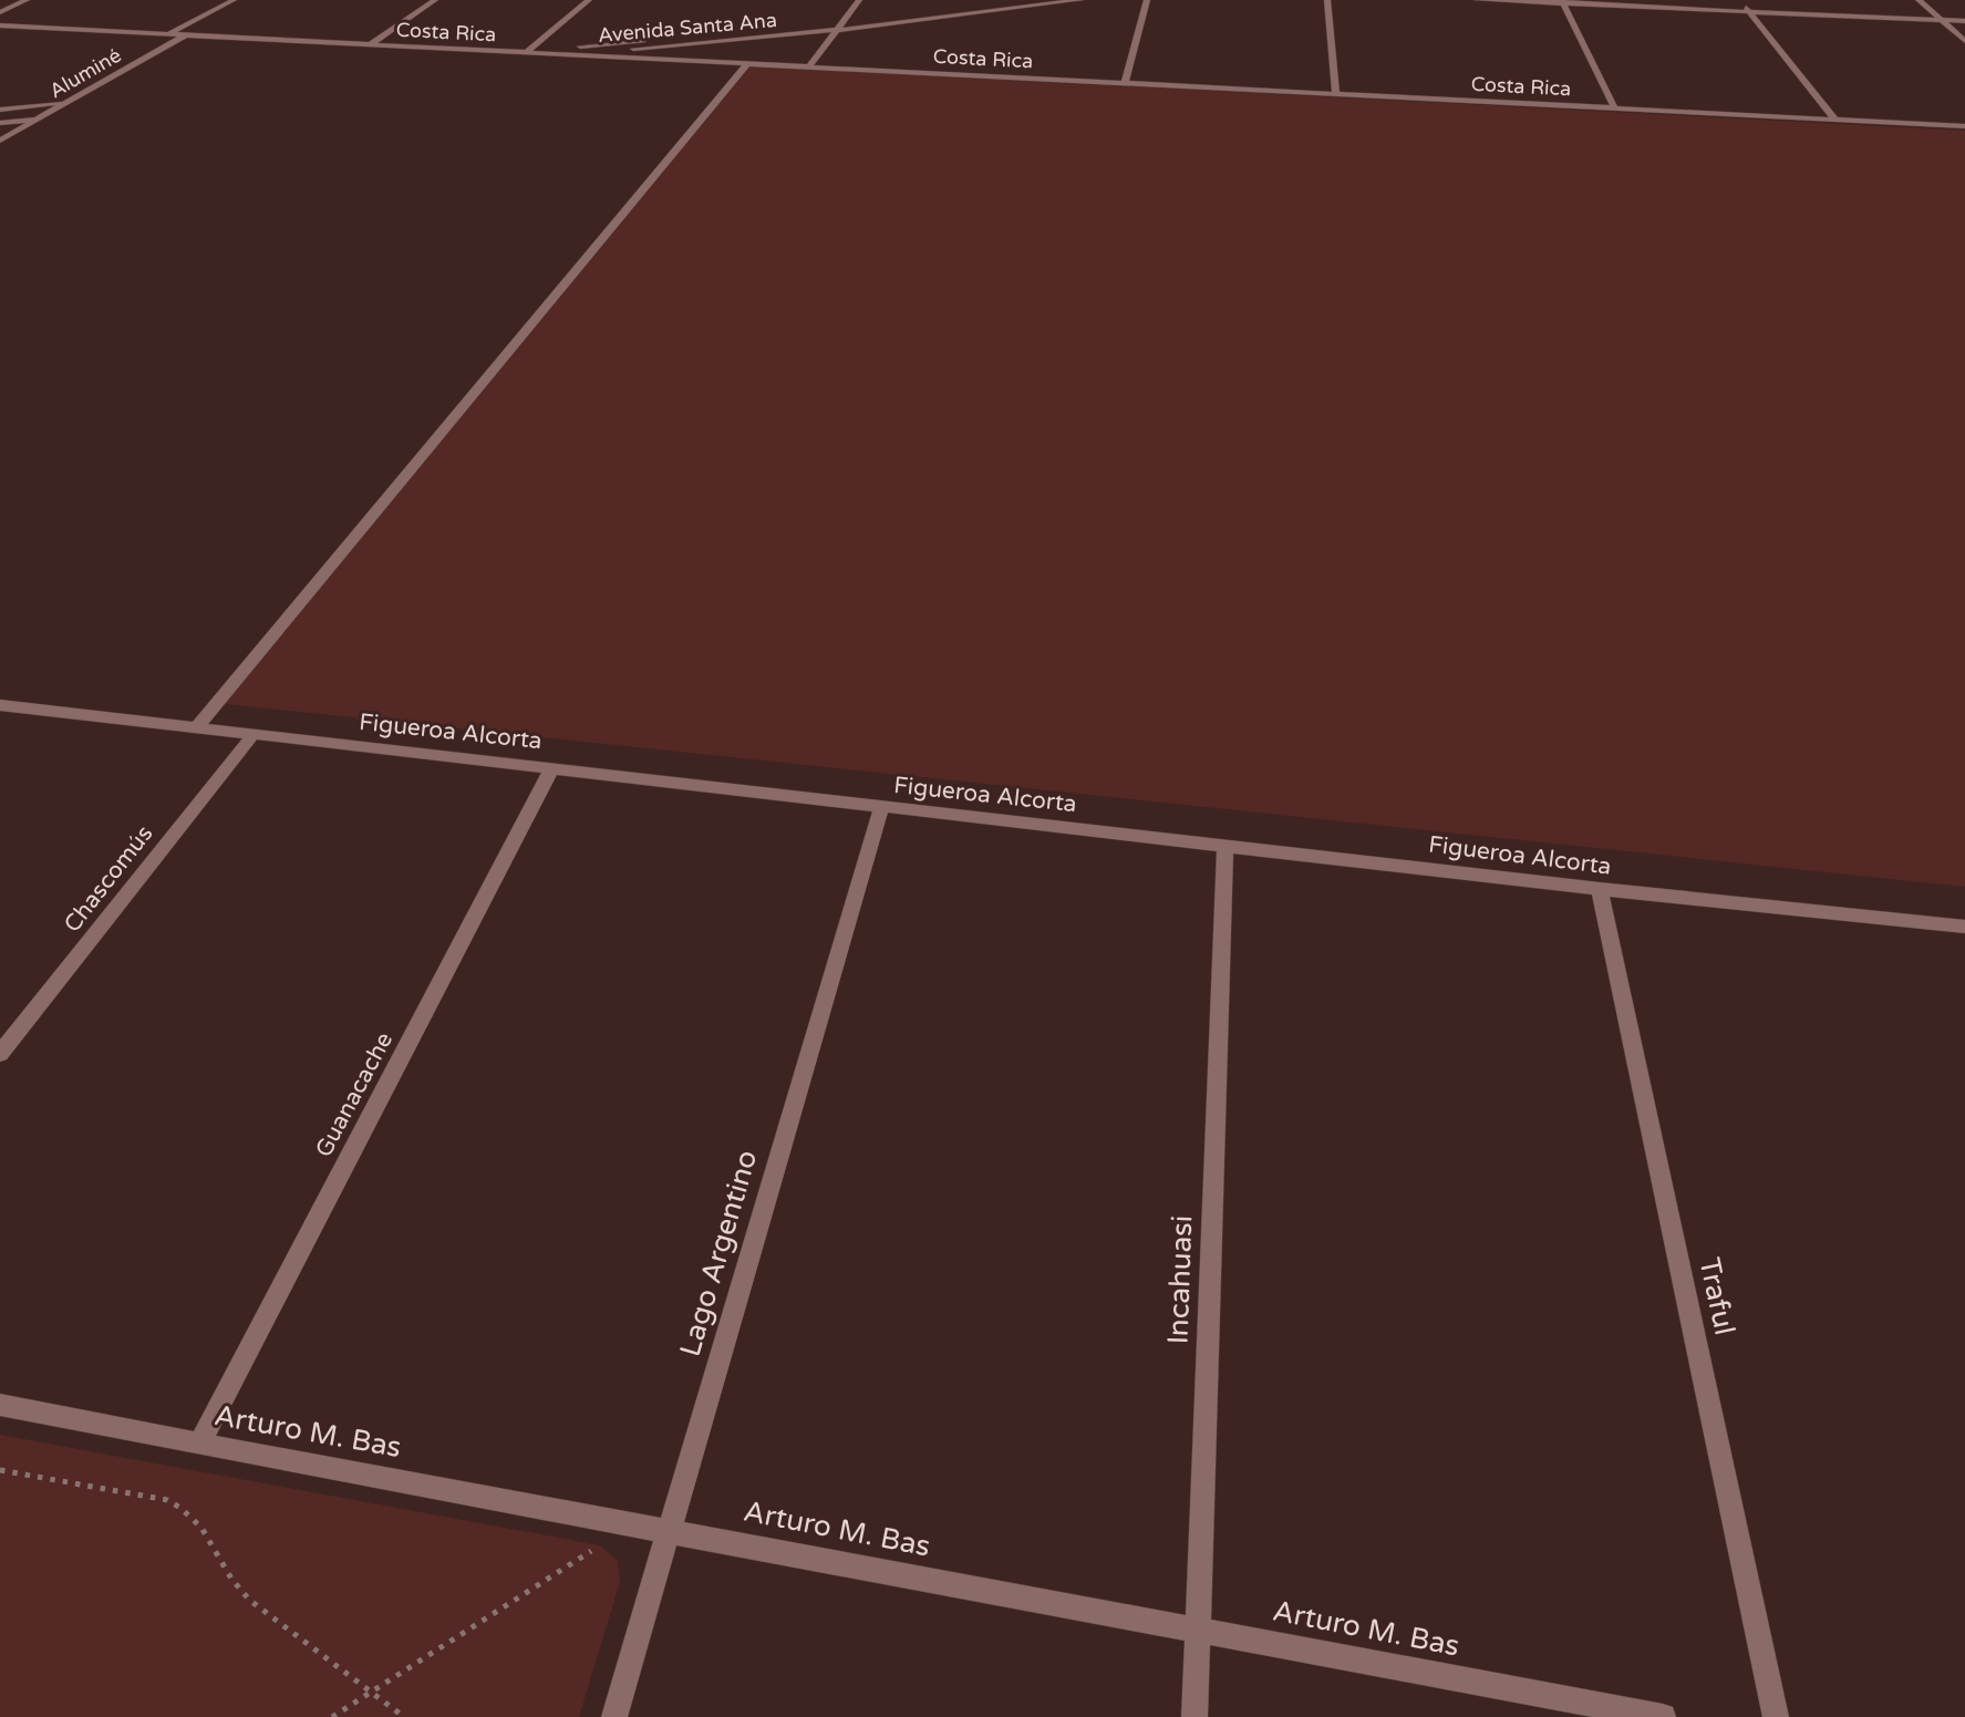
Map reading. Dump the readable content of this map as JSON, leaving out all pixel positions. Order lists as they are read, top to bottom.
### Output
{
  "streets": {
    "street": [
      "Avenida Santa Ana",
      "Costa Rica",
      "Aluminé",
      "Figueroa Alcorta",
      "Chascomús",
      "Guanacache",
      "Lago Argentino",
      "Incahuasi",
      "Traful",
      "Arturo M. Bas"
    ]
  },
  "crossings": [
    ["Avenida Santa Ana", "Costa Rica"],
    ["Costa Rica", "Aluminé"],
    ["Figueroa Alcorta", "Chascomús"],
    ["Figueroa Alcorta", "Guanacache"],
    ["Figueroa Alcorta", "Lago Argentino"],
    ["Figueroa Alcorta", "Incahuasi"],
    ["Figueroa Alcorta", "Traful"],
    ["Guanacache", "Arturo M. Bas"],
    ["Lago Argentino", "Arturo M. Bas"],
    ["Incahuasi", "Arturo M. Bas"]
  ]
}
